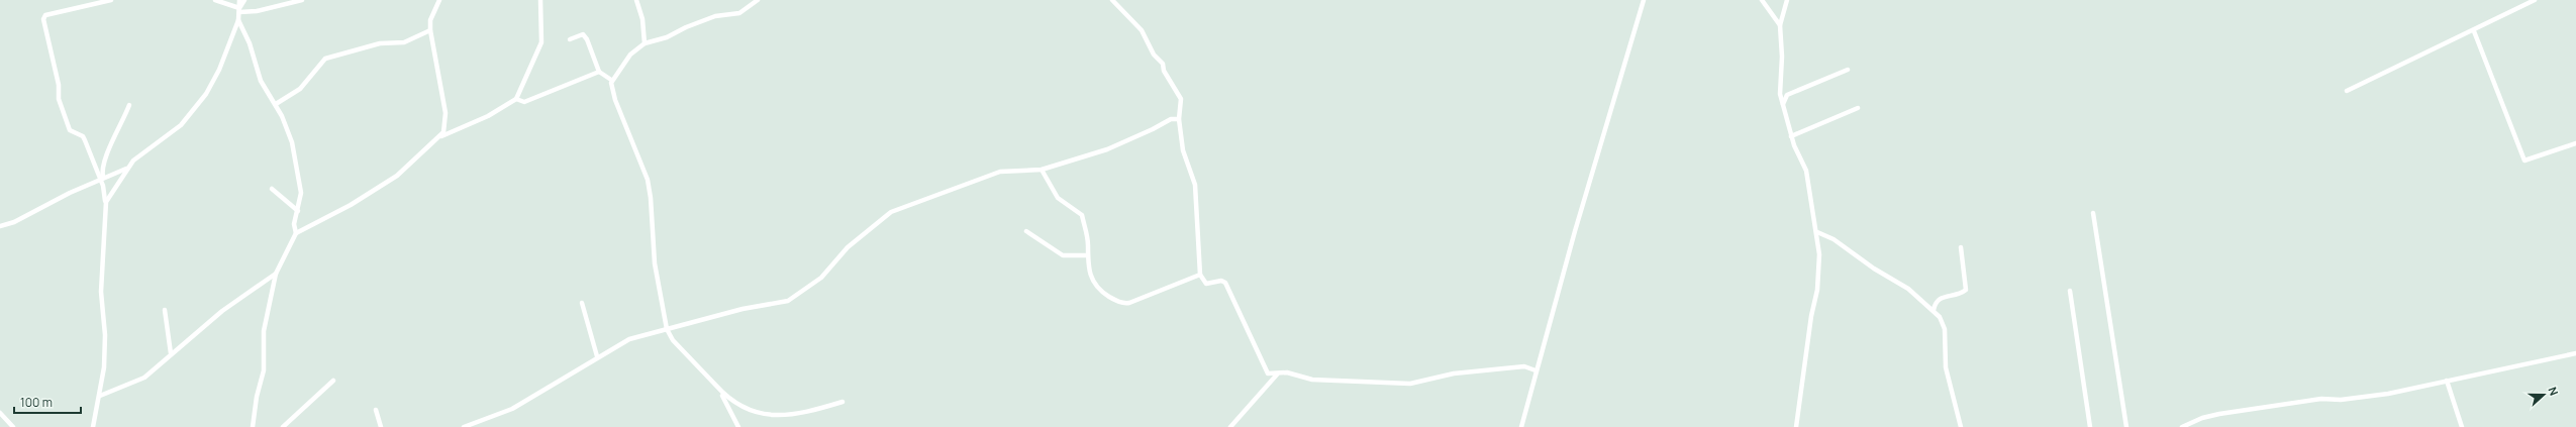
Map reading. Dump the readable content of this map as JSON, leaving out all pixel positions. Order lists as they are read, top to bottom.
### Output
{
  "scale_bar": "100 m",
  "north": "right"
}
